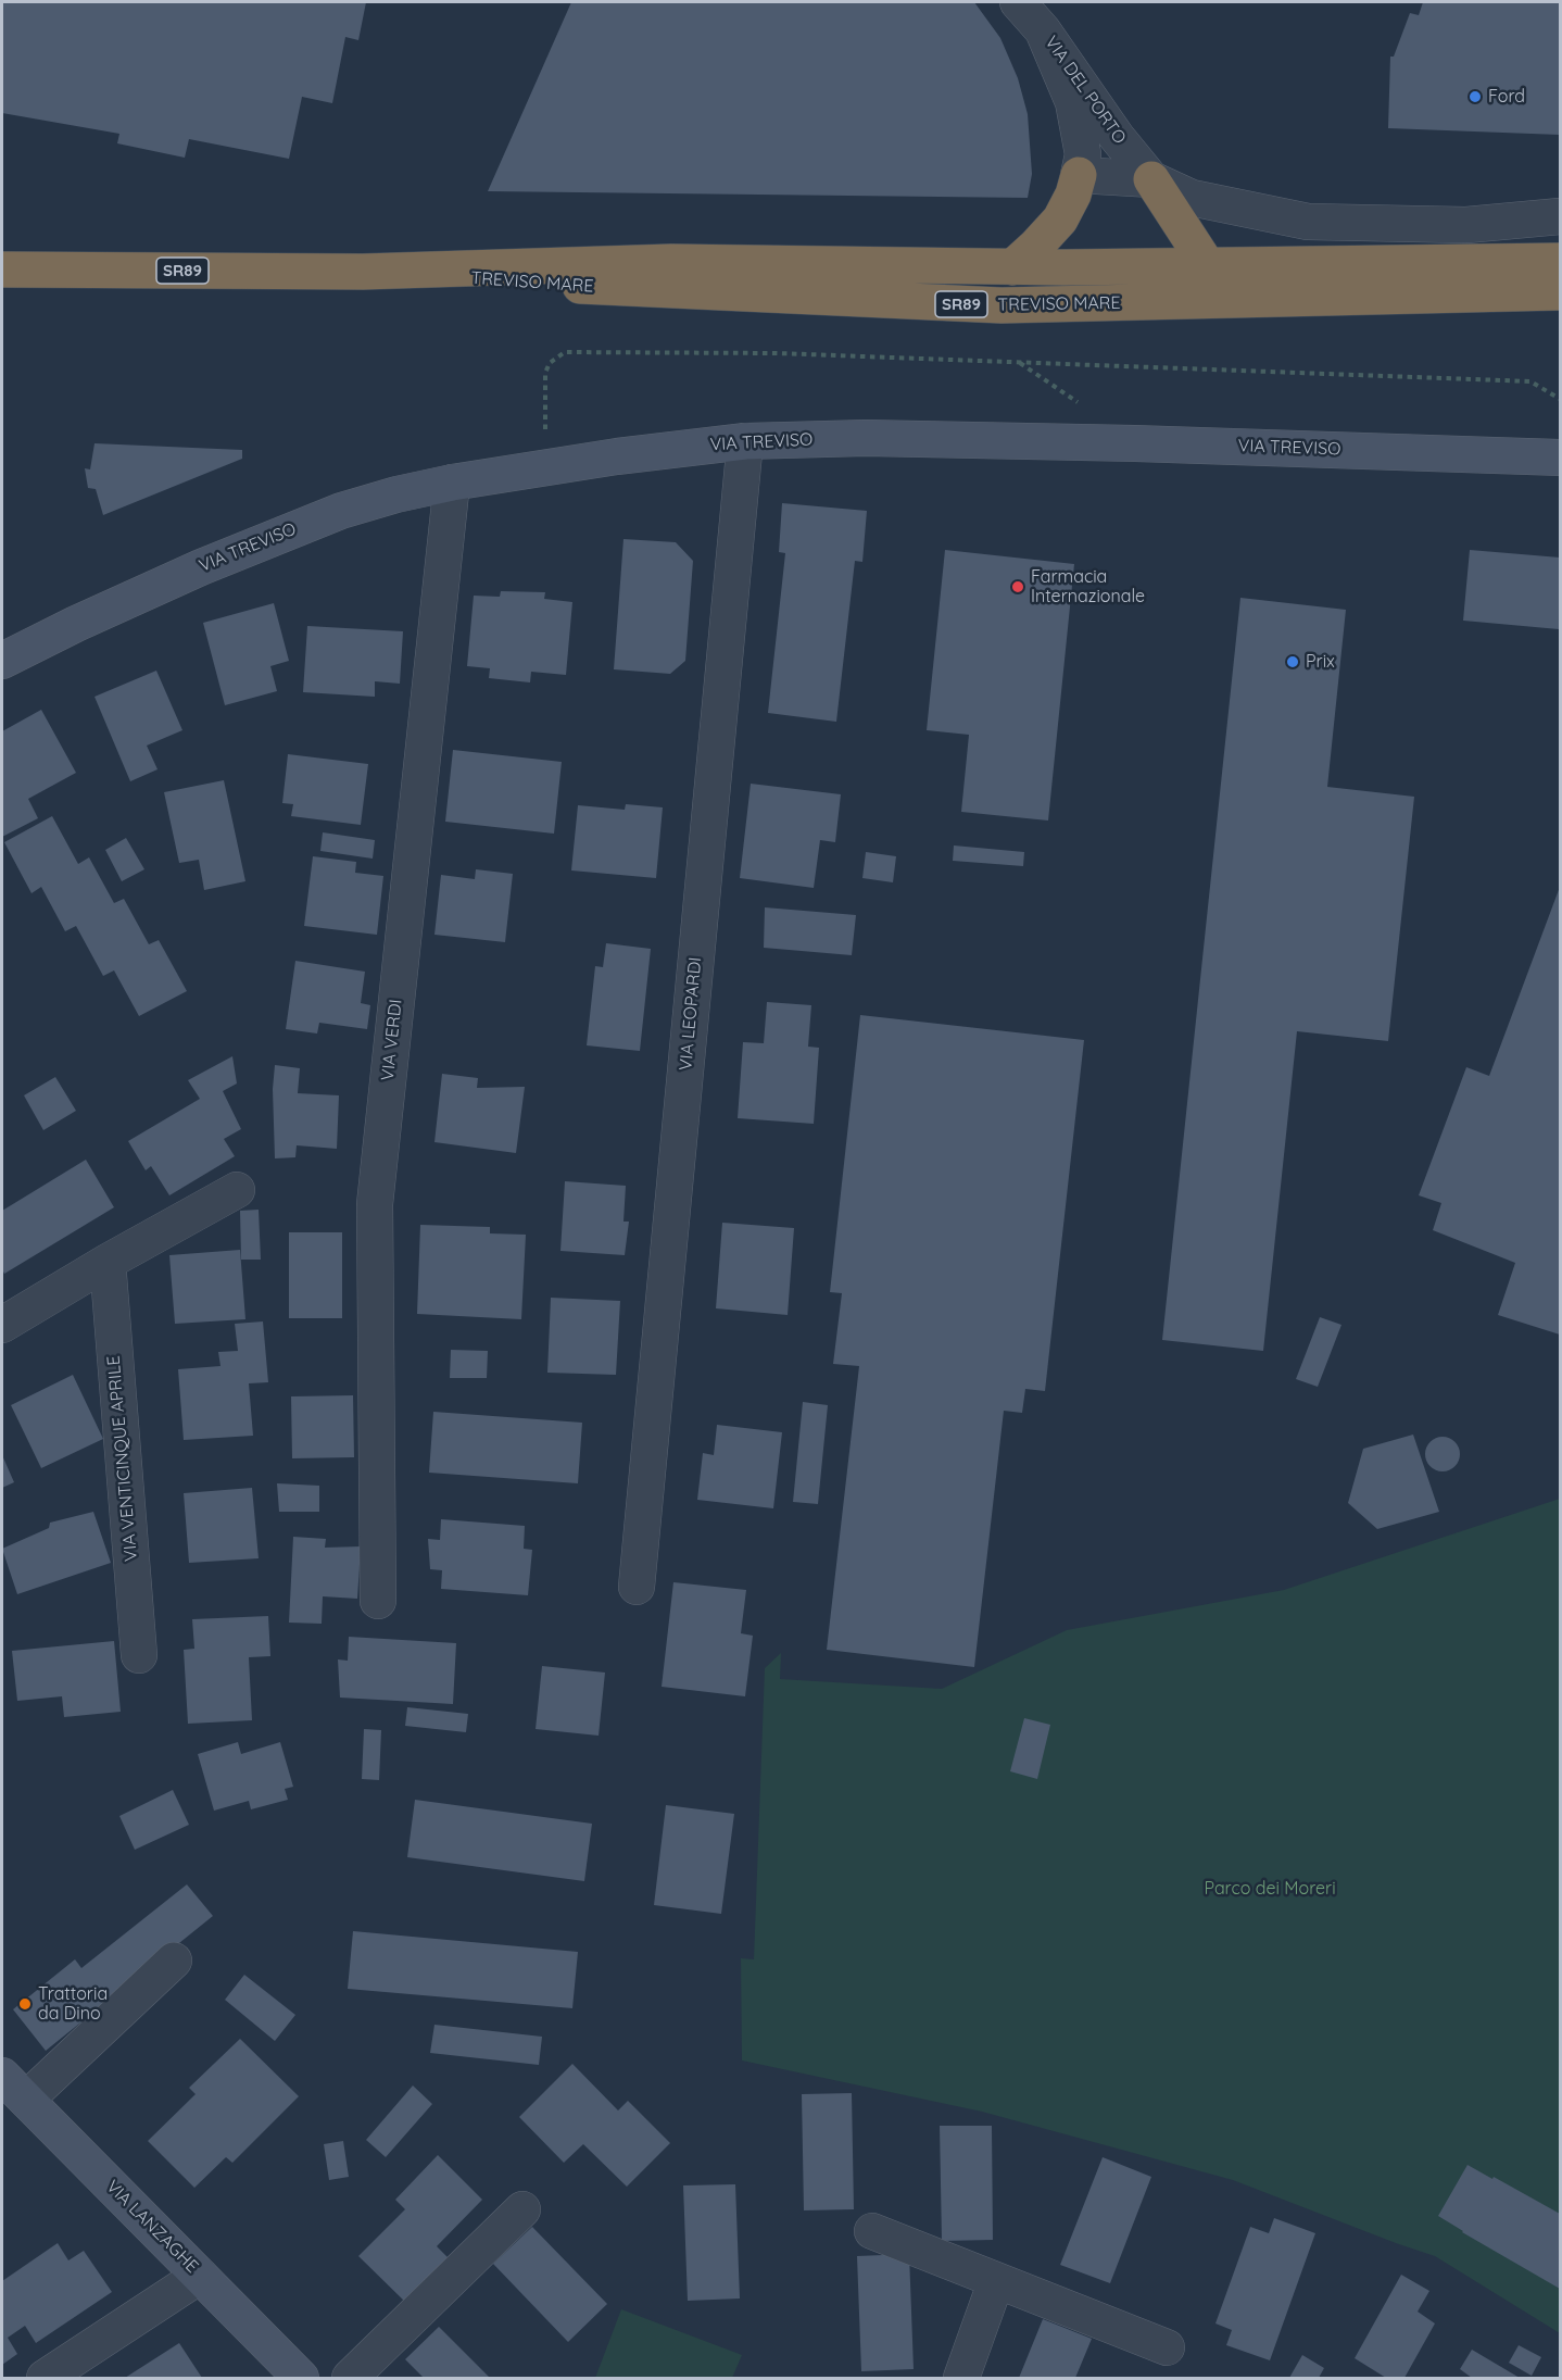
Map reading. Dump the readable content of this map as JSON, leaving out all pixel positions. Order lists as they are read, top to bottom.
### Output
{
  "streets": {
    "highway": ["SR89", "TREVISO MARE"],
    "main road": ["VIA TREVISO", "VIA LANZAGHE"],
    "street": [
      "VIA DEL PORTO",
      "VIA LEOPARDI",
      "VIA VERDI",
      "VIA VENTICINQUE APRILE"
    ]
  },
  "crossings": [
    ["VIA TREVISO", "VIA LEOPARDI"],
    ["VIA TREVISO", "VIA VERDI"]
  ],
  "parks": ["Parco dei Moreri"],
  "places": [
    "Ford",
    "Farmacia Internazionale",
    "Prix",
    "Trattoria da Dino"
  ]
}
